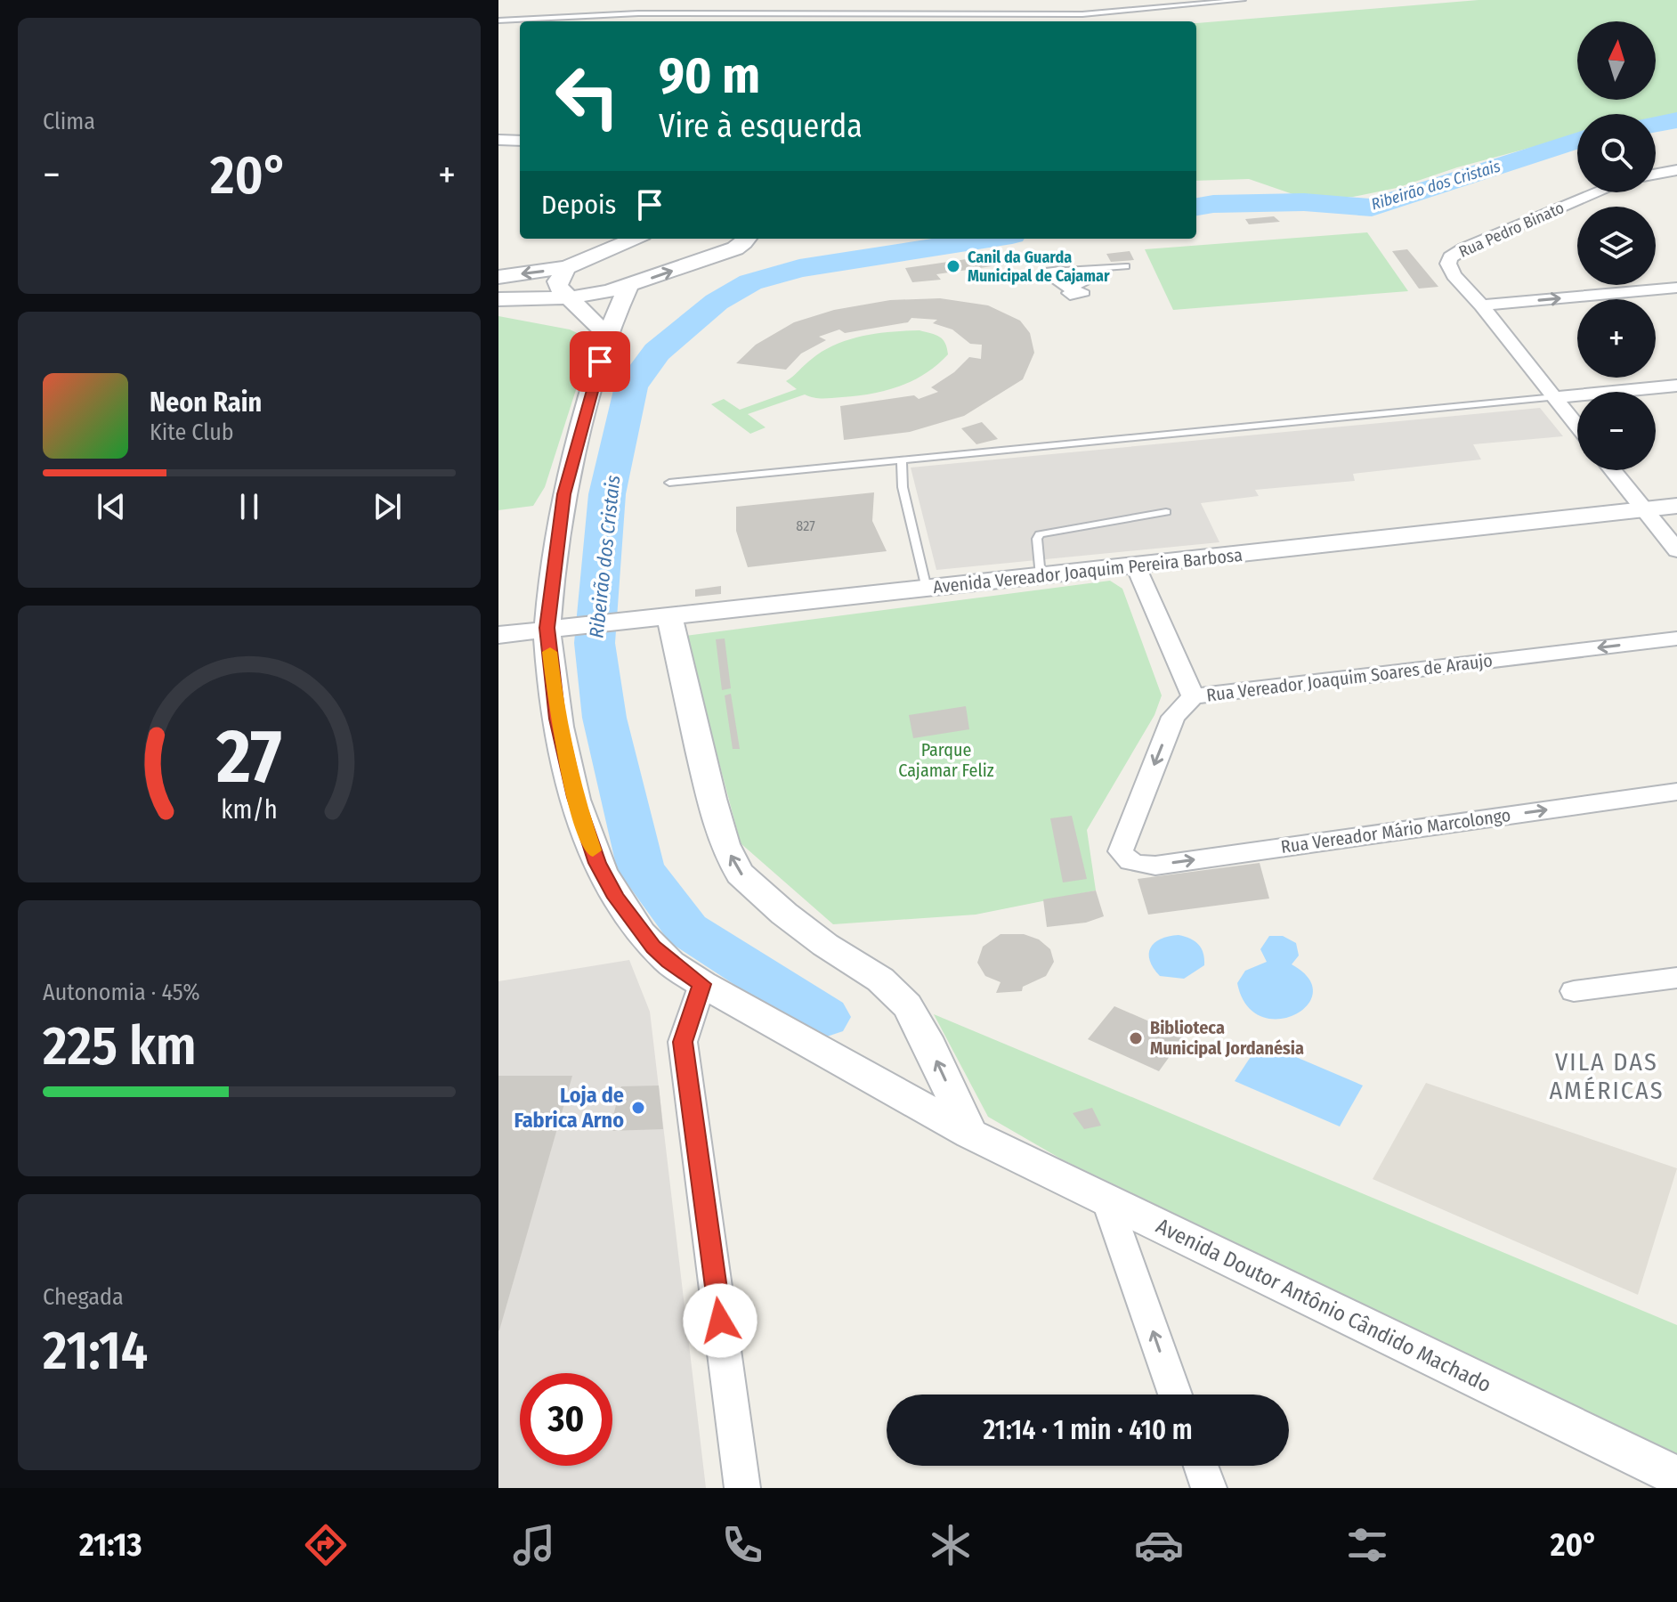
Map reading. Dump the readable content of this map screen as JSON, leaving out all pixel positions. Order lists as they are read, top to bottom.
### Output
{
  "streets": {
    "street": [
      "Rua Pedro Binato",
      "Avenida Vereador Joaquim Pereira Barbosa",
      "Rua Vereador Joaquim Soares de Araujo",
      "Rua Vereador Mário Marcolongo",
      "Avenida Doutor Antônio Cândido Machado"
    ]
  },
  "crossings": [
    ["Avenida Vereador Joaquim Pereira Barbosa", "Avenida Doutor Antônio Cândido Machado"],
    ["Rua Vereador Joaquim Soares de Araujo", "Rua Vereador Mário Marcolongo"]
  ],
  "one_way": ["Rua Vereador Joaquim Soares de Araujo", "Rua Vereador Mário Marcolongo"],
  "districts": ["VILA DAS AMÉRICAS"],
  "water": ["Ribeirão dos Cristais"],
  "parks": ["Parque Cajamar Feliz"],
  "places": ["Canil da Guarda Municipal de Cajamar", "Biblioteca Municipal Jordanésia", "Loja de Fabrica Arno"],
  "house_numbers": ["827"],
  "north": "top",
  "page": {
    "tile": [
      "Clima",
      ["Autonomia · 45%", "225 km"],
      ["Chegada", "21:14"]
    ],
    "map_buttons": ["+", "−"],
    "turn": ["90 m", "Vire à esquerda"],
    "heat": ["−", "20°", "+"],
    "then": "Depois",
    "song": ["Neon Rain", "Kite Club"],
    "limit": "30",
    "trip": "21:14 · 1 min · 410 m",
    "tabs": ["21:13", "20°"],
    "gauge": ["27", "km/h"]
  }
}
